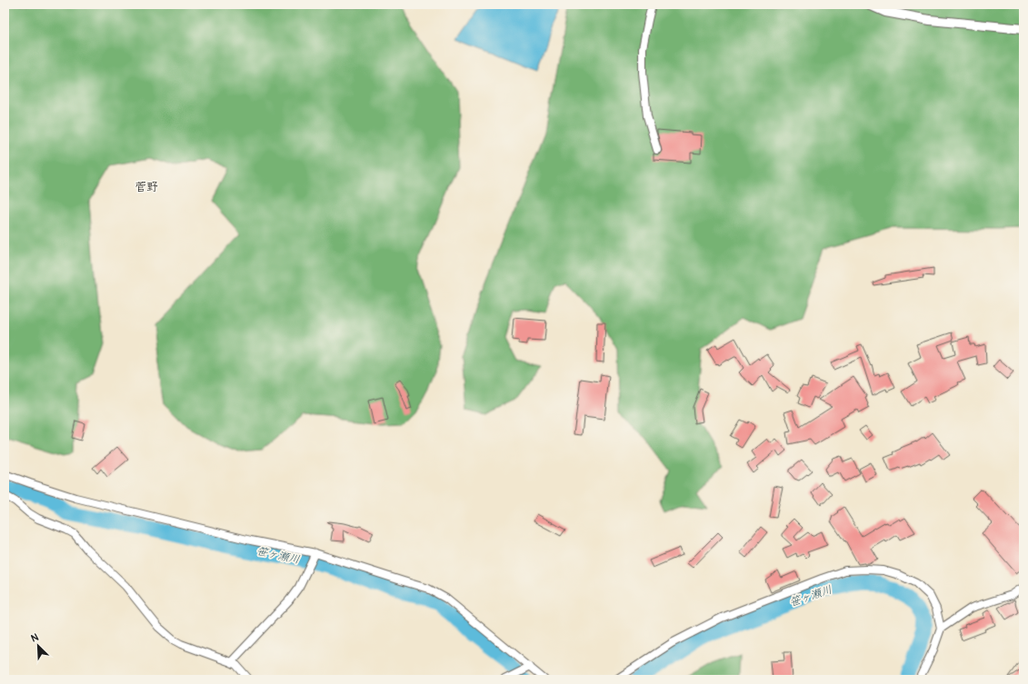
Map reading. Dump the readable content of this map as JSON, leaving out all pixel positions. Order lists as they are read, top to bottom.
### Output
{
  "districts": ["菅野"],
  "water": ["笹ヶ瀬川"],
  "north": "top left"
}
